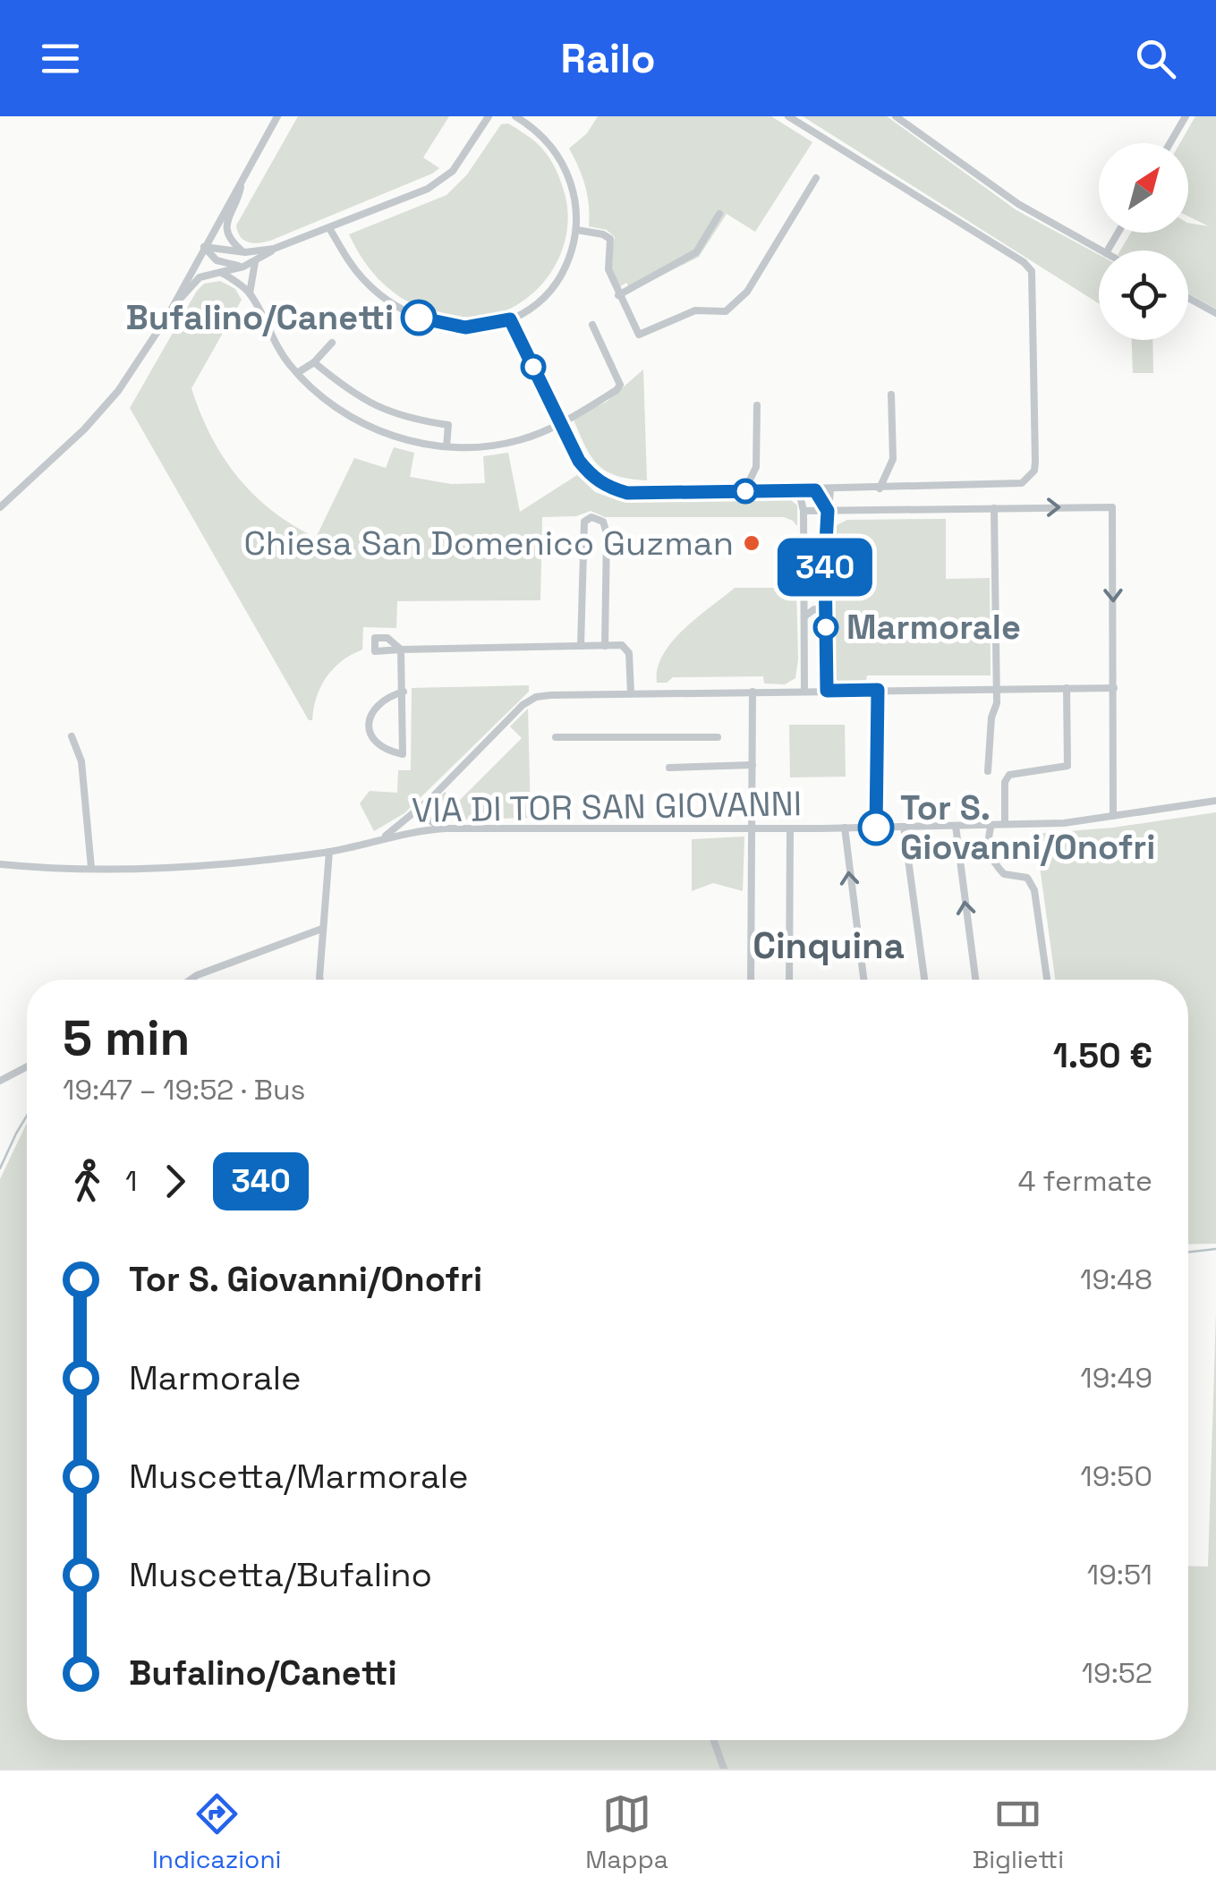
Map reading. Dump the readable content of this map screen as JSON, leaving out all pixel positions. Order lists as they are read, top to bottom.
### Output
{
  "streets": {
    "street": ["VIA DI TOR SAN GIOVANNI"]
  },
  "districts": ["Cinquina"],
  "places": [
    "Bufalino/Canetti",
    "Chiesa San Domenico Guzman",
    "Marmorale",
    "Tor S. Giovanni/Onofri"
  ],
  "lines": ["bus line 340"],
  "north": "top right",
  "page": {
    "header": "Railo",
    "on_map": "340",
    "heading": ["5 min", "19:47 – 19:52 · Bus", "1.50 €"],
    "legs": ["1", "340", "4 fermate"],
    "list": [
      {
        "name": "Tor S. Giovanni/Onofri",
        "value": "19:48"
      },
      {
        "name": "Marmorale",
        "value": "19:49"
      },
      {
        "name": "Muscetta/Marmorale",
        "value": "19:50"
      },
      {
        "name": "Muscetta/Bufalino",
        "value": "19:51"
      },
      {
        "name": "Bufalino/Canetti",
        "value": "19:52"
      }
    ],
    "tabs": ["Indicazioni", "Mappa", "Biglietti"]
  }
}
